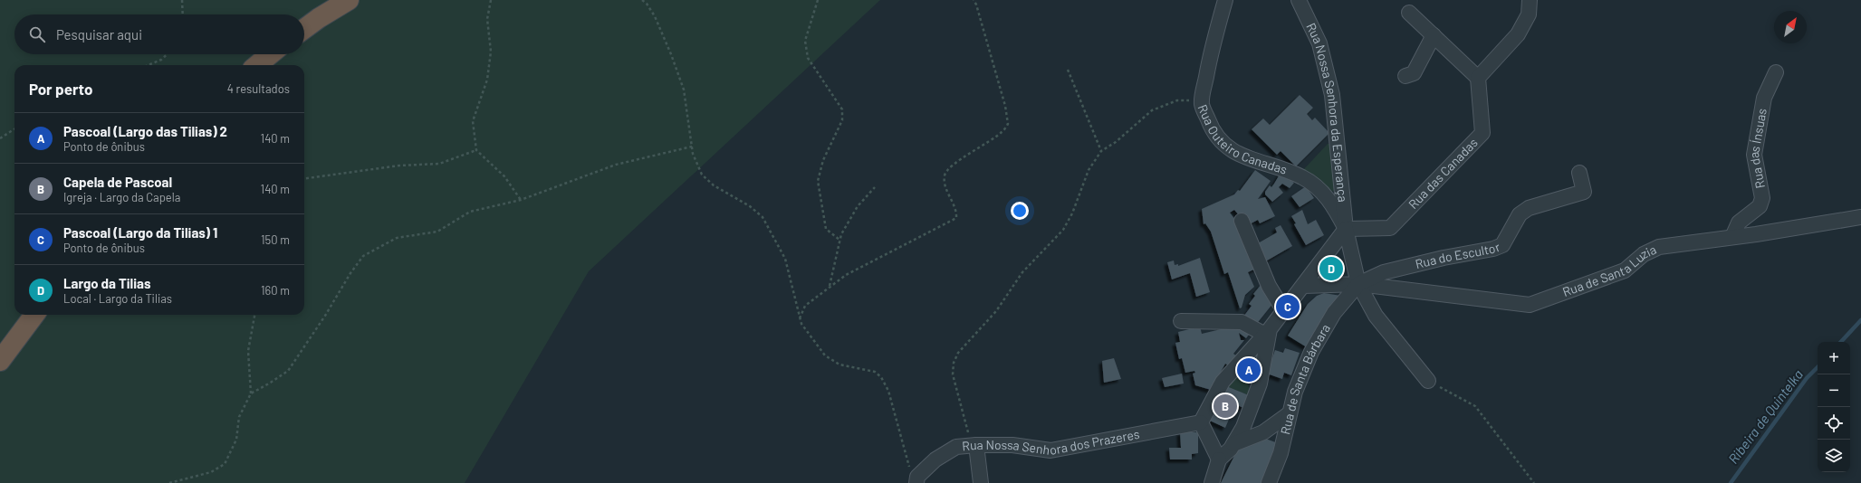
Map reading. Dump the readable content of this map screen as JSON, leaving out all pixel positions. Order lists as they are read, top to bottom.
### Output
{
  "streets": {
    "street": [
      "Rua Nossa Senhora da Esperança",
      "Rua Outeiro Canadas",
      "Rua das Ínsuas",
      "Rua das Canadas",
      "Rua do Escultor",
      "Rua de Santa Luzia",
      "Rua de Santa Bárbara",
      "Rua Nossa Senhora dos Prazeres"
    ]
  },
  "crossings": [
    ["Rua Nossa Senhora da Esperança", "Rua Outeiro Canadas"],
    ["Rua Nossa Senhora da Esperança", "Rua das Canadas"],
    ["Rua Outeiro Canadas", "Rua das Canadas"],
    ["Rua das Ínsuas", "Rua de Santa Luzia"],
    ["Rua do Escultor", "Rua de Santa Luzia"],
    ["Rua do Escultor", "Rua de Santa Bárbara"],
    ["Rua de Santa Luzia", "Rua de Santa Bárbara"]
  ],
  "water": ["Ribeira de Quintelka"],
  "north": "top right",
  "page": {
    "search": "Pesquisar aqui",
    "heading": ["Por perto", "4 resultados"],
    "list": [
      {
        "mark": "A",
        "name": "Pascoal (Largo das Tilias) 2",
        "note": "Ponto de ônibus",
        "value": "140 m"
      },
      {
        "mark": "B",
        "name": "Capela de Pascoal",
        "note": "Igreja · Largo da Capela",
        "value": "140 m"
      },
      {
        "mark": "C",
        "name": "Pascoal (Largo da Tilias) 1",
        "note": "Ponto de ônibus",
        "value": "150 m"
      },
      {
        "mark": "D",
        "name": "Largo da Tilias",
        "note": "Local · Largo da Tilias",
        "value": "160 m"
      }
    ],
    "pins": [
      "D",
      "C",
      "A",
      "B"
    ],
    "map_buttons": ["+", "−"]
  }
}
